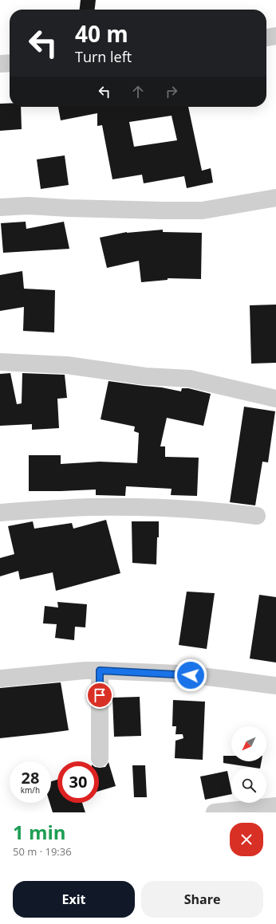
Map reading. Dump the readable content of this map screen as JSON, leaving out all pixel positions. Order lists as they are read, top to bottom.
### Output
{
  "north": "bottom left",
  "page": {
    "turn": ["40 m", "Turn left"],
    "speed": "28 km/h",
    "limit": "30",
    "heading": ["1 min", "50 m · 19:36"],
    "buttons": ["Exit", "Share"]
  }
}
